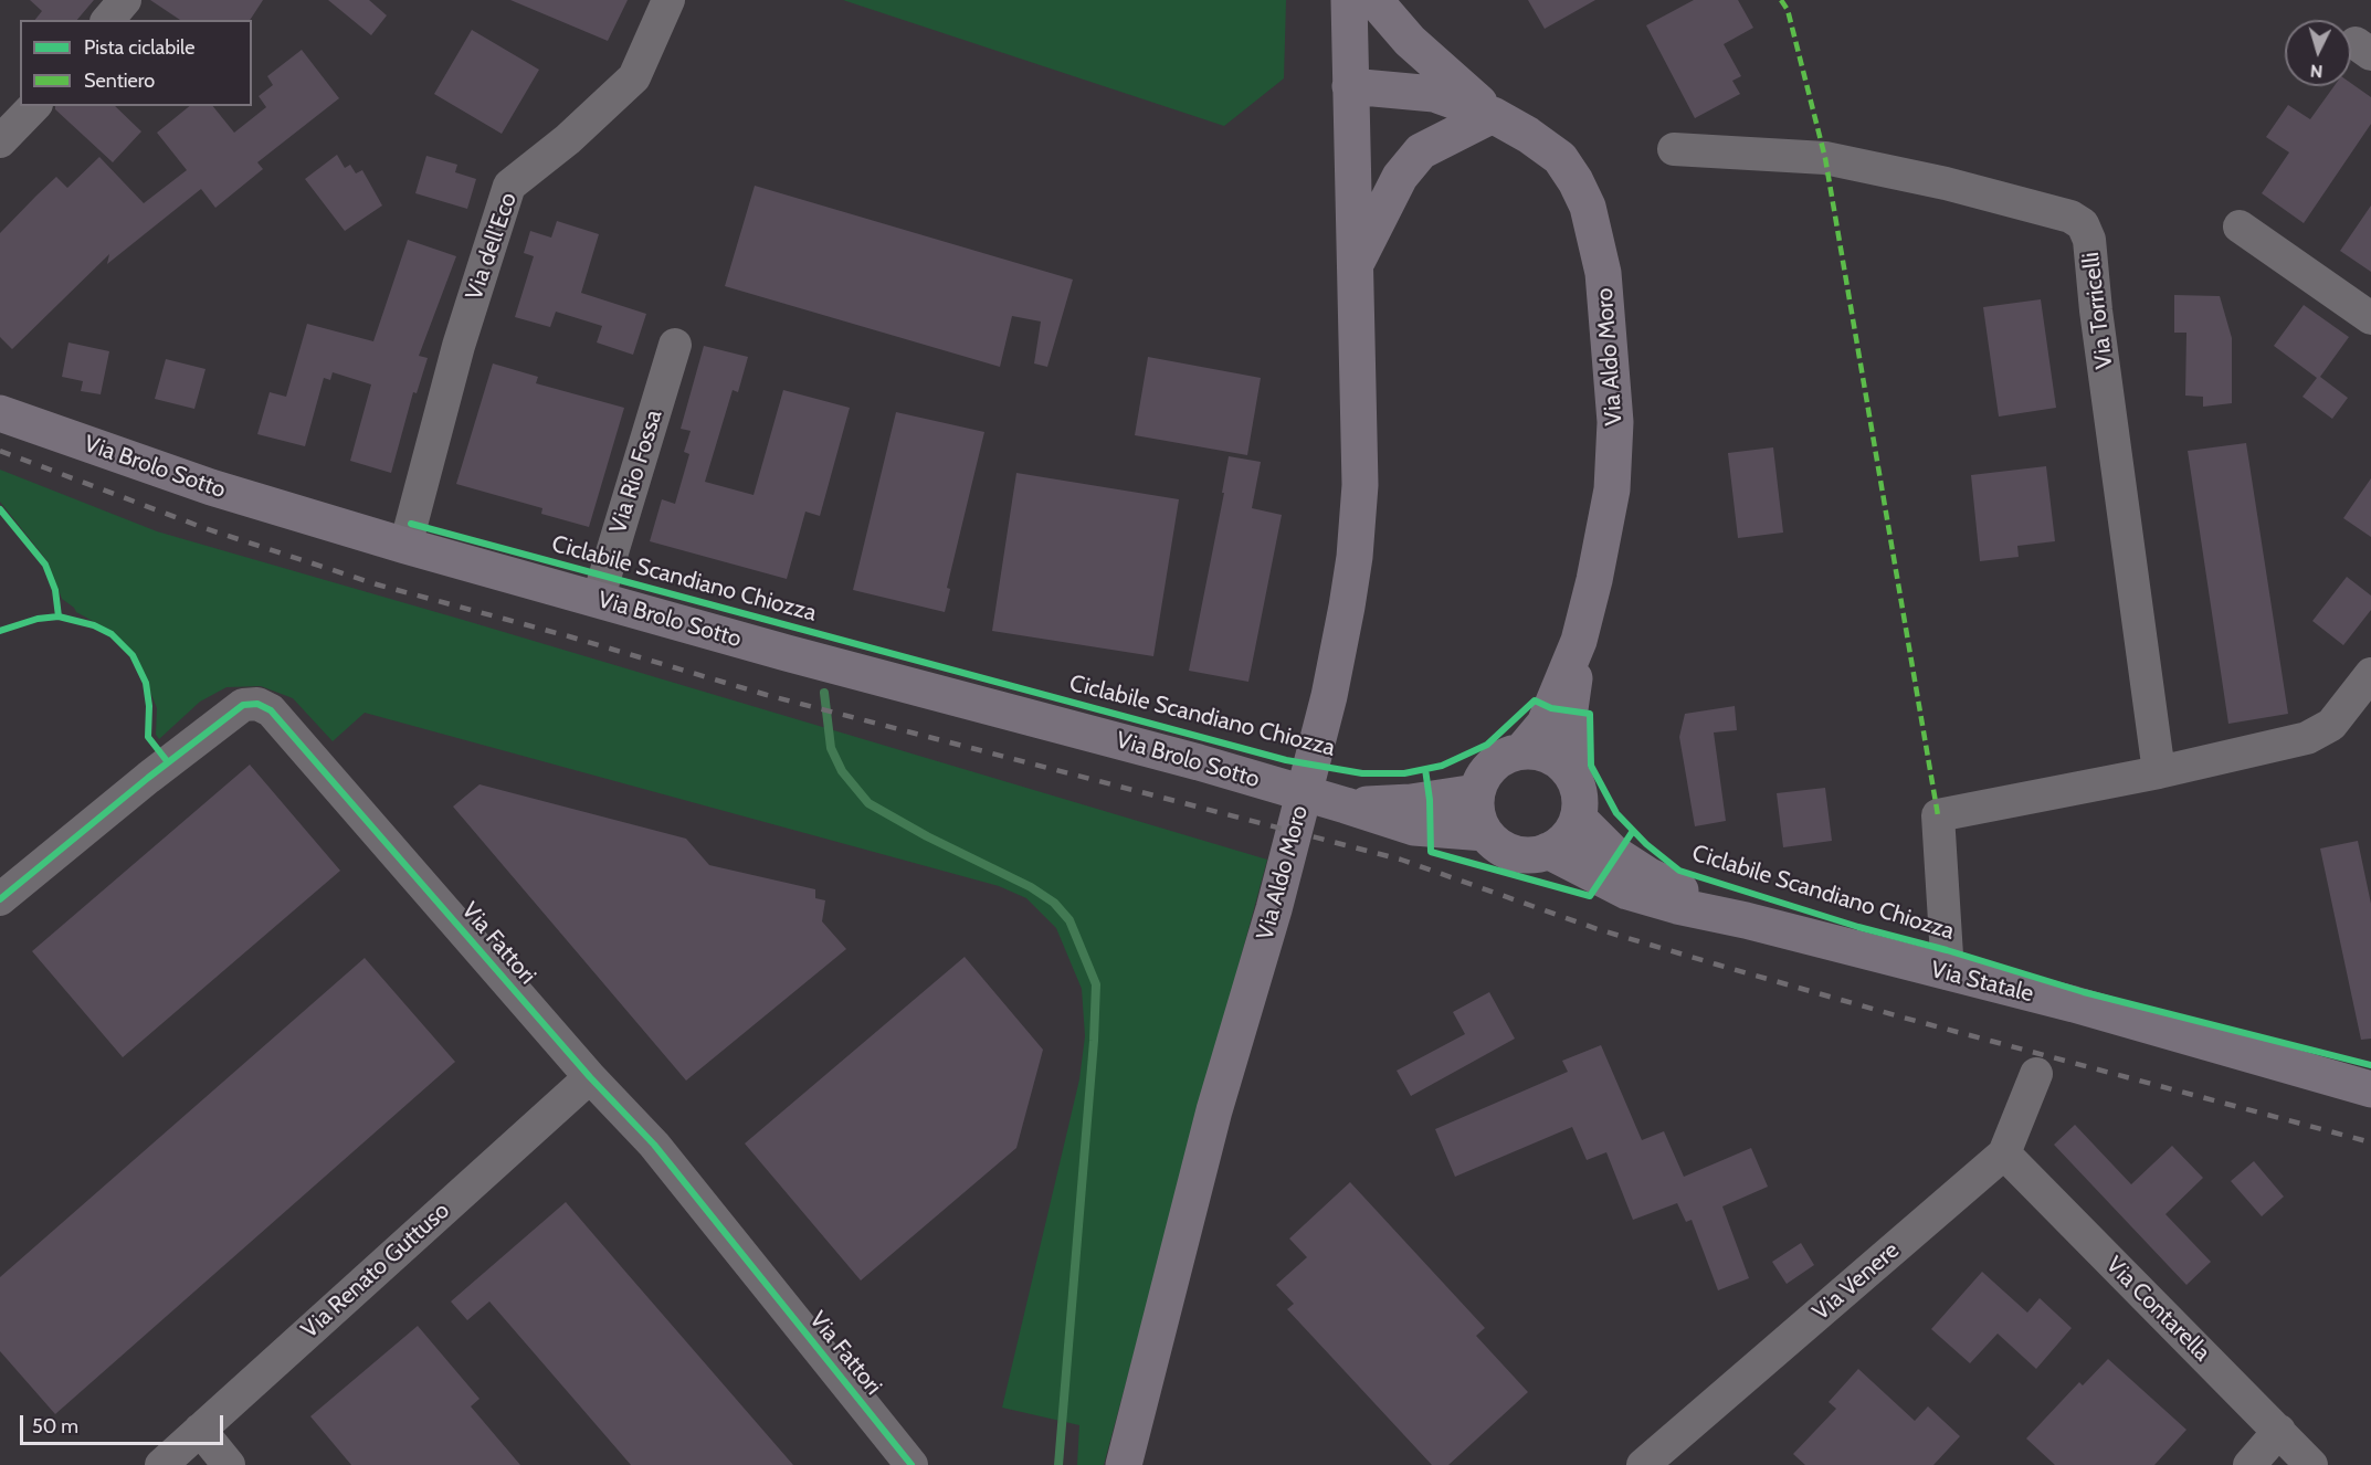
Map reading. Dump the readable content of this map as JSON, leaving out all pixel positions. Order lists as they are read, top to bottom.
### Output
{
  "streets": {
    "main road": ["Via Aldo Moro", "Via Brolo Sotto", "Via Statale"],
    "street": [
      "Via dell'Eco",
      "Via Torricelli",
      "Via Rio Fossa",
      "Via Fattori",
      "Via Renato Guttuso",
      "Via Venere",
      "Via Contarella"
    ],
    "cycle path": ["Ciclabile Scandiano Chiozza"]
  },
  "crossings": [
    ["Via dell'Eco", "Via Brolo Sotto"],
    ["Via Aldo Moro", "Via Brolo Sotto"],
    ["Via Aldo Moro", "Via Statale"],
    ["Via Brolo Sotto", "Via Rio Fossa"],
    ["Via Brolo Sotto", "Via Statale"],
    ["Via Fattori", "Via Renato Guttuso"],
    ["Via Venere", "Via Contarella"]
  ],
  "legend": ["Pista ciclabile", "Sentiero"],
  "scale_bar": "50 m",
  "north": "bottom"
}
